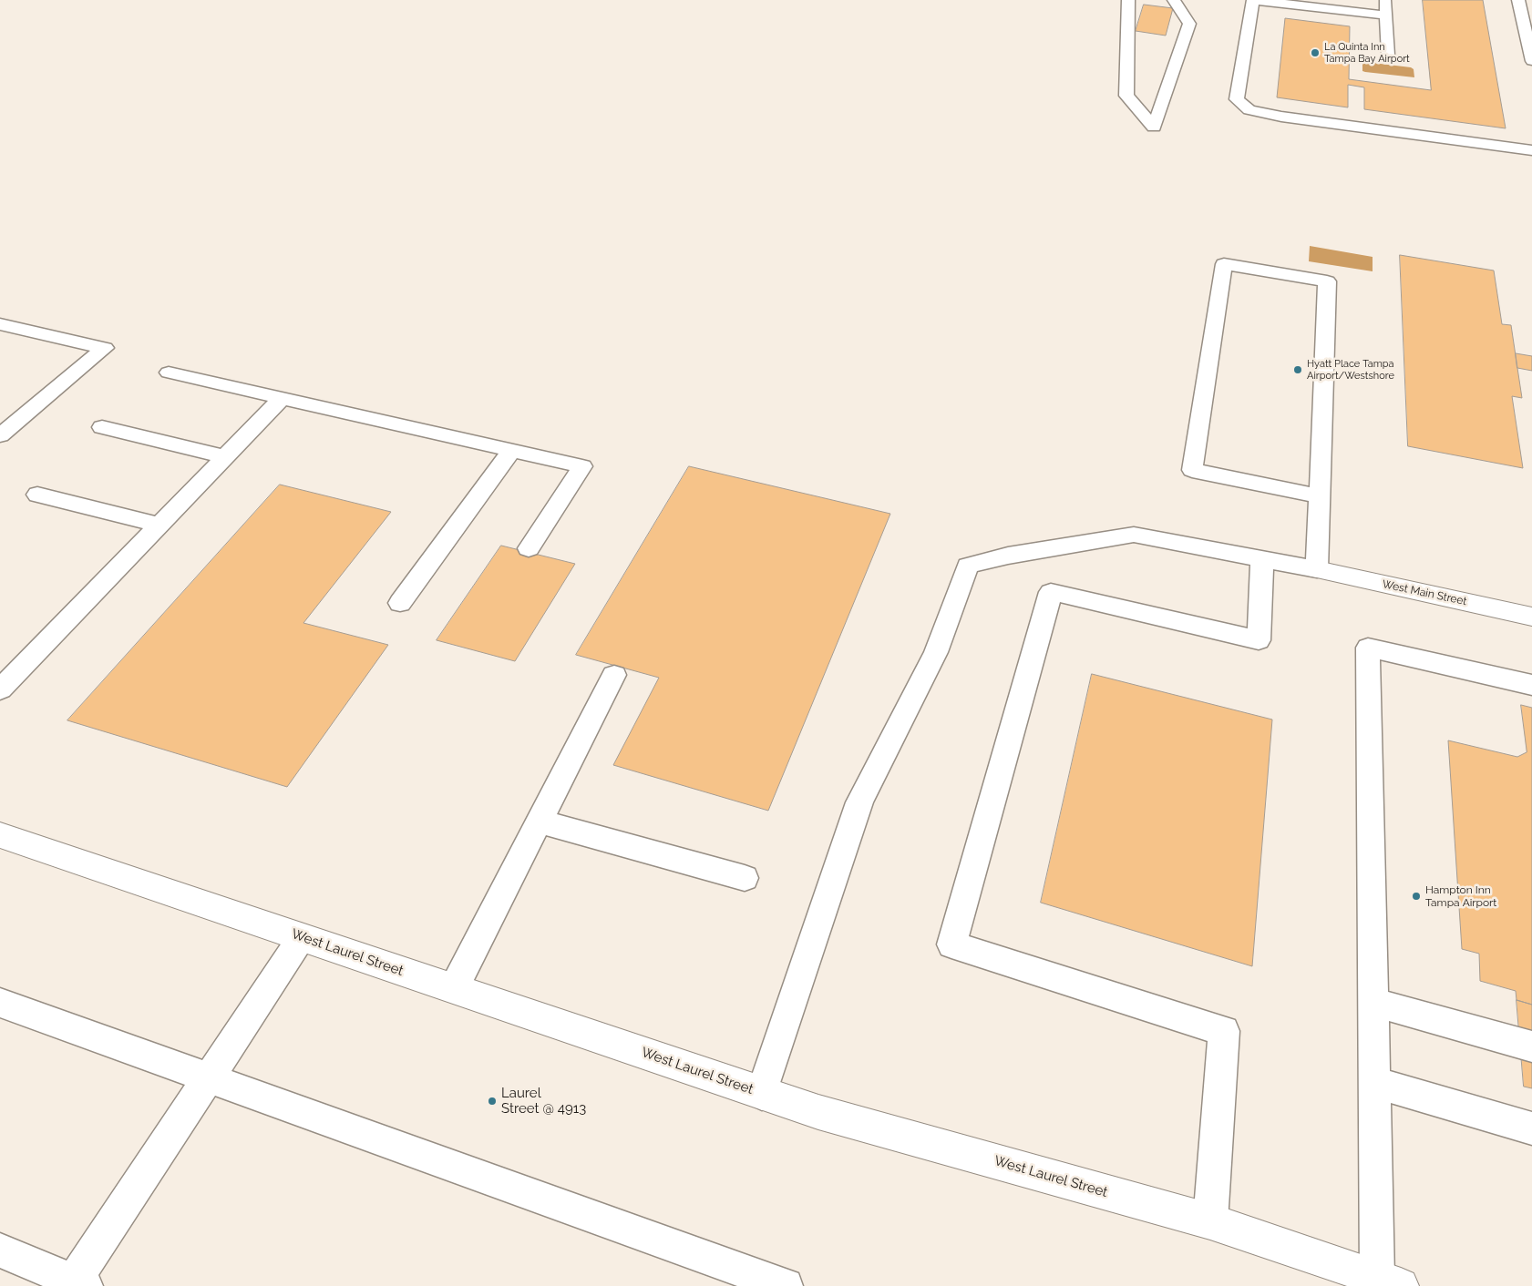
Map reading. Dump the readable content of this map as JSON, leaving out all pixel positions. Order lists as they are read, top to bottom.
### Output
{
  "streets": {
    "street": ["West Main Street", "West Laurel Street"]
  },
  "places": [
    "La Quinta Inn Tampa Bay Airport",
    "Hyatt Place Tampa Airport/Westshore",
    "Hampton Inn Tampa Airport",
    "Laurel Street @ 4913"
  ]
}
